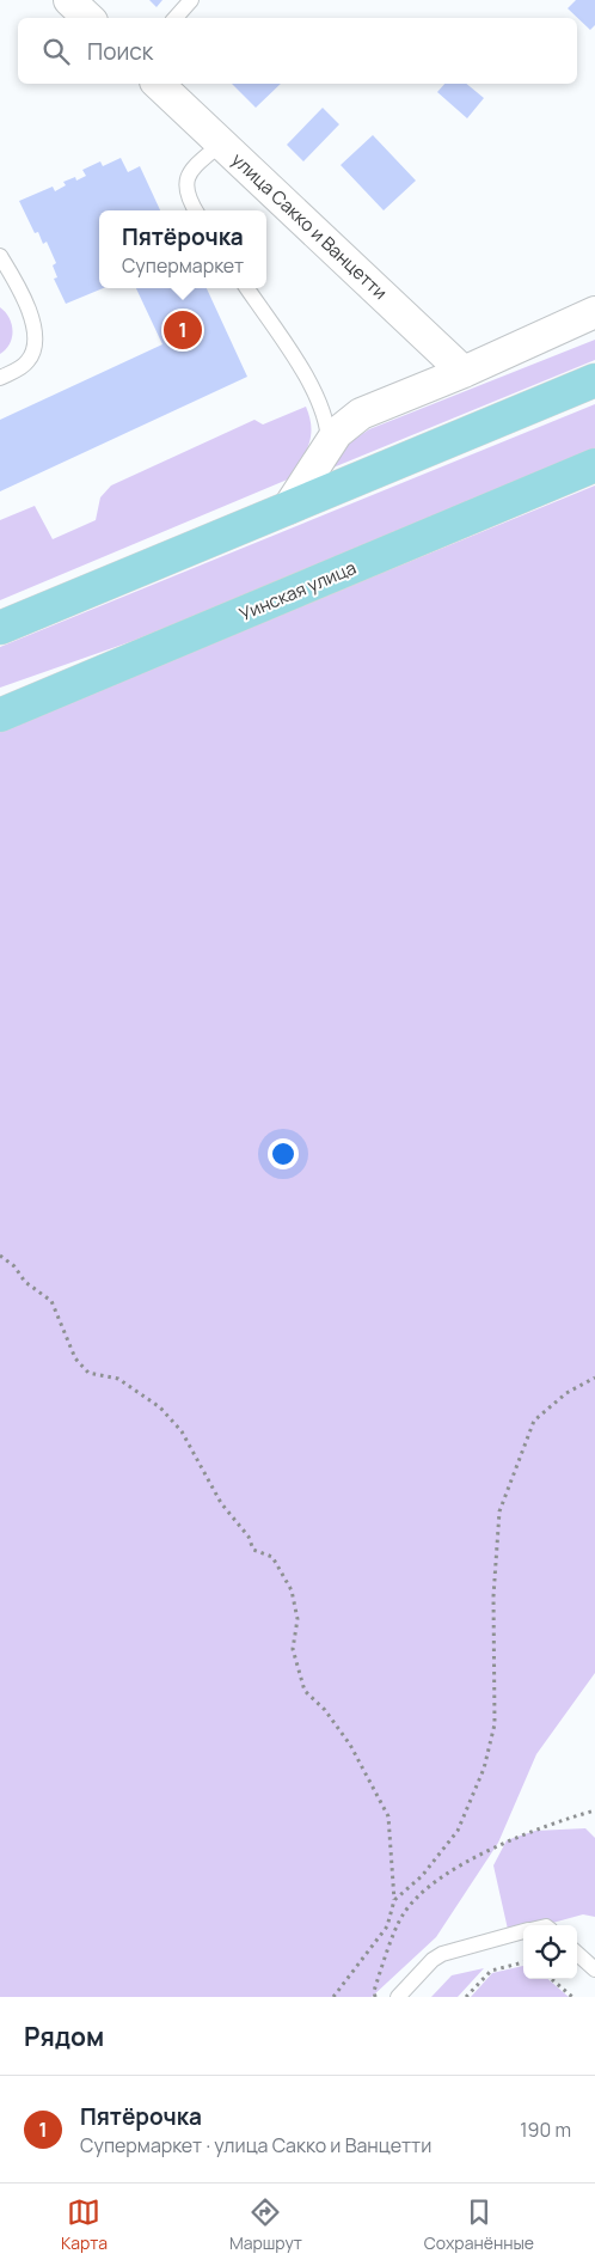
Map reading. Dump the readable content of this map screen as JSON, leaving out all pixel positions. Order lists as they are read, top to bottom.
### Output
{
  "streets": {
    "main road": ["Уинская улица"],
    "street": ["улица Сакко и Ванцетти"]
  },
  "page": {
    "search": "Поиск",
    "popup": ["Пятёрочка", "Супермаркет"],
    "pins": "1",
    "heading": "Рядом",
    "list": [
      {
        "mark": "1",
        "name": "Пятёрочка",
        "note": "Супермаркет · улица Сакко и Ванцетти",
        "value": "190 m"
      }
    ],
    "nav": ["Карта", "Маршрут", "Сохранённые"]
  }
}
